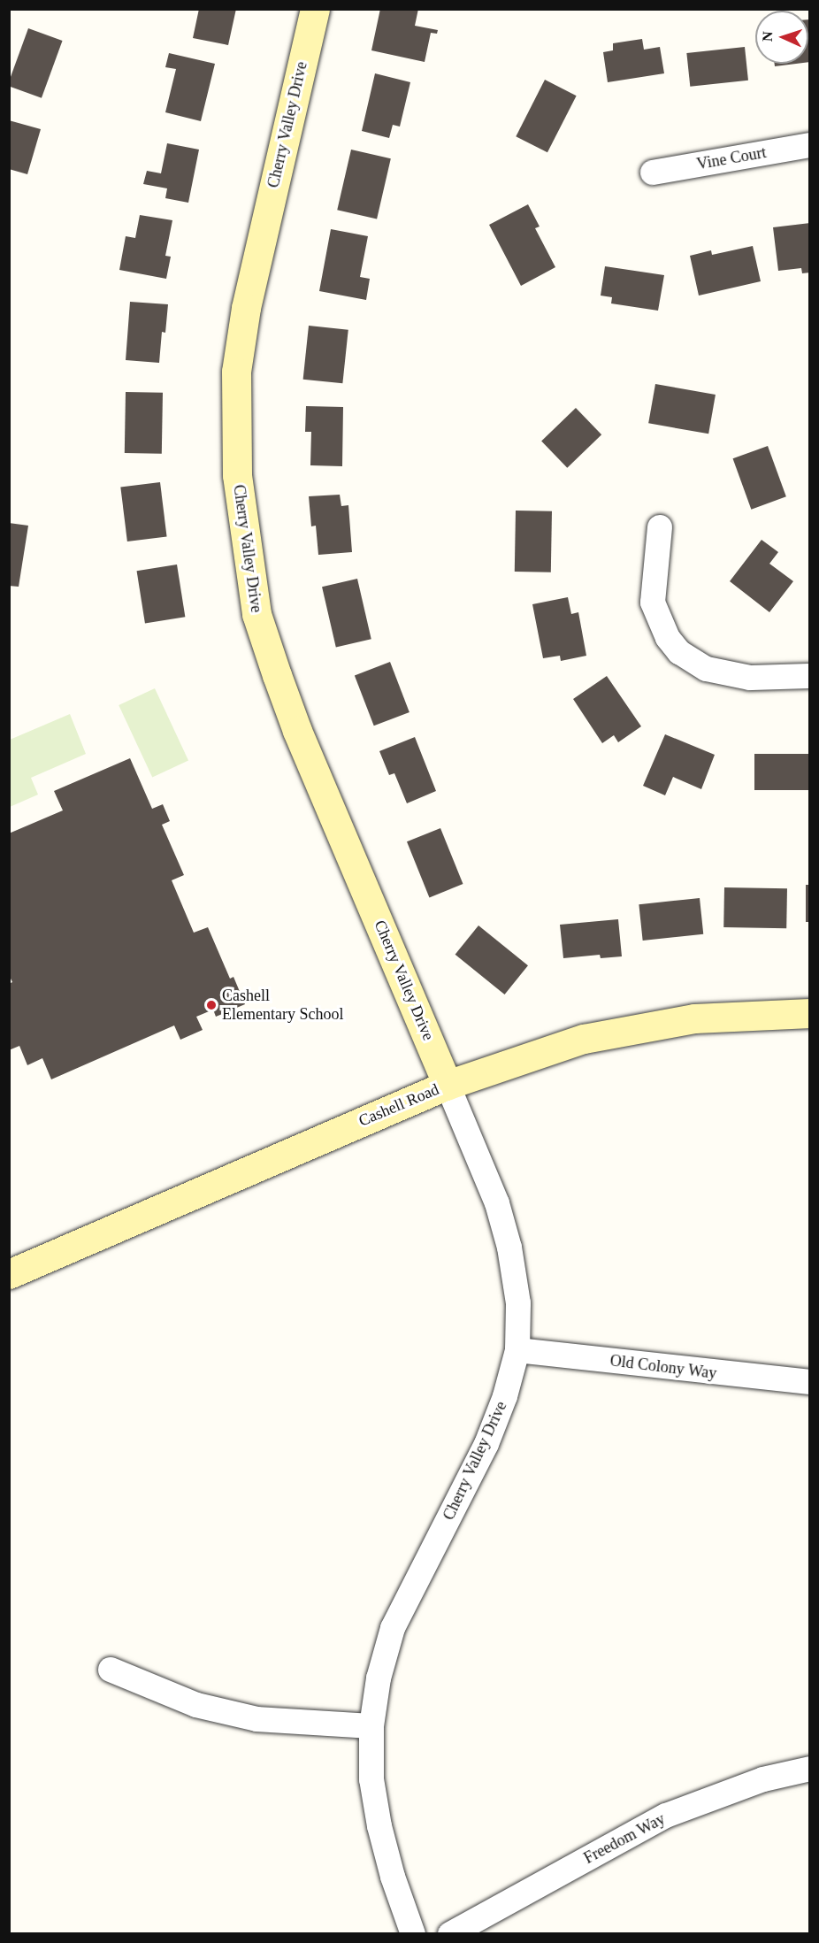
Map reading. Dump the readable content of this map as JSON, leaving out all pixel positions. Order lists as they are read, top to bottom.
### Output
{
  "streets": {
    "street": [
      "Cherry Valley Drive",
      "Vine Court",
      "Cashell Road",
      "Old Colony Way",
      "Freedom Way"
    ]
  },
  "crossings": [
    ["Cherry Valley Drive", "Cashell Road"],
    ["Cherry Valley Drive", "Old Colony Way"]
  ],
  "places": ["Cashell Elementary School"],
  "north": "left"
}
